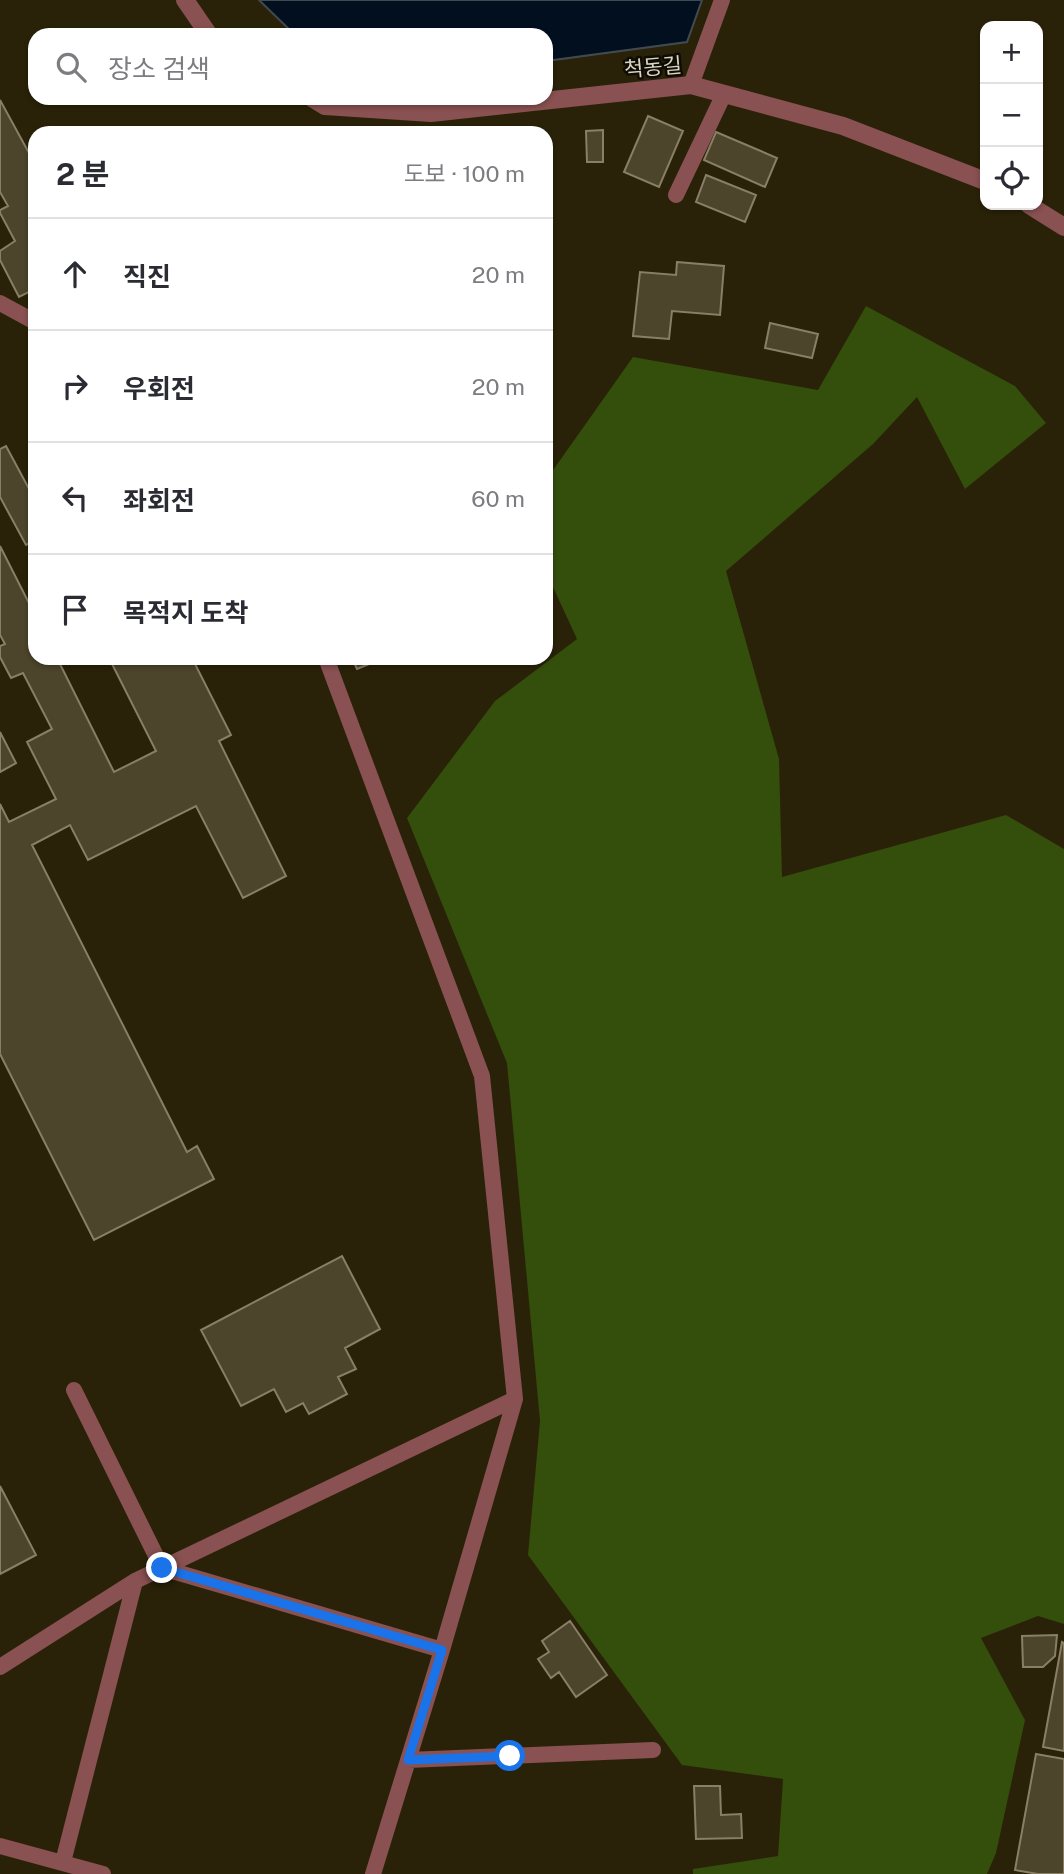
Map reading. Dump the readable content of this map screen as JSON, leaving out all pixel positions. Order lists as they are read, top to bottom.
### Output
{
  "streets": {
    "street": ["척동길"]
  },
  "page": {
    "map_buttons": ["+", "−"],
    "search": "장소 검색",
    "heading": ["2 분", "도보 · 100 m"],
    "list": [
      ["직진", "20 m"],
      ["우회전", "20 m"],
      ["좌회전", "60 m"],
      "목적지 도착"
    ]
  }
}
